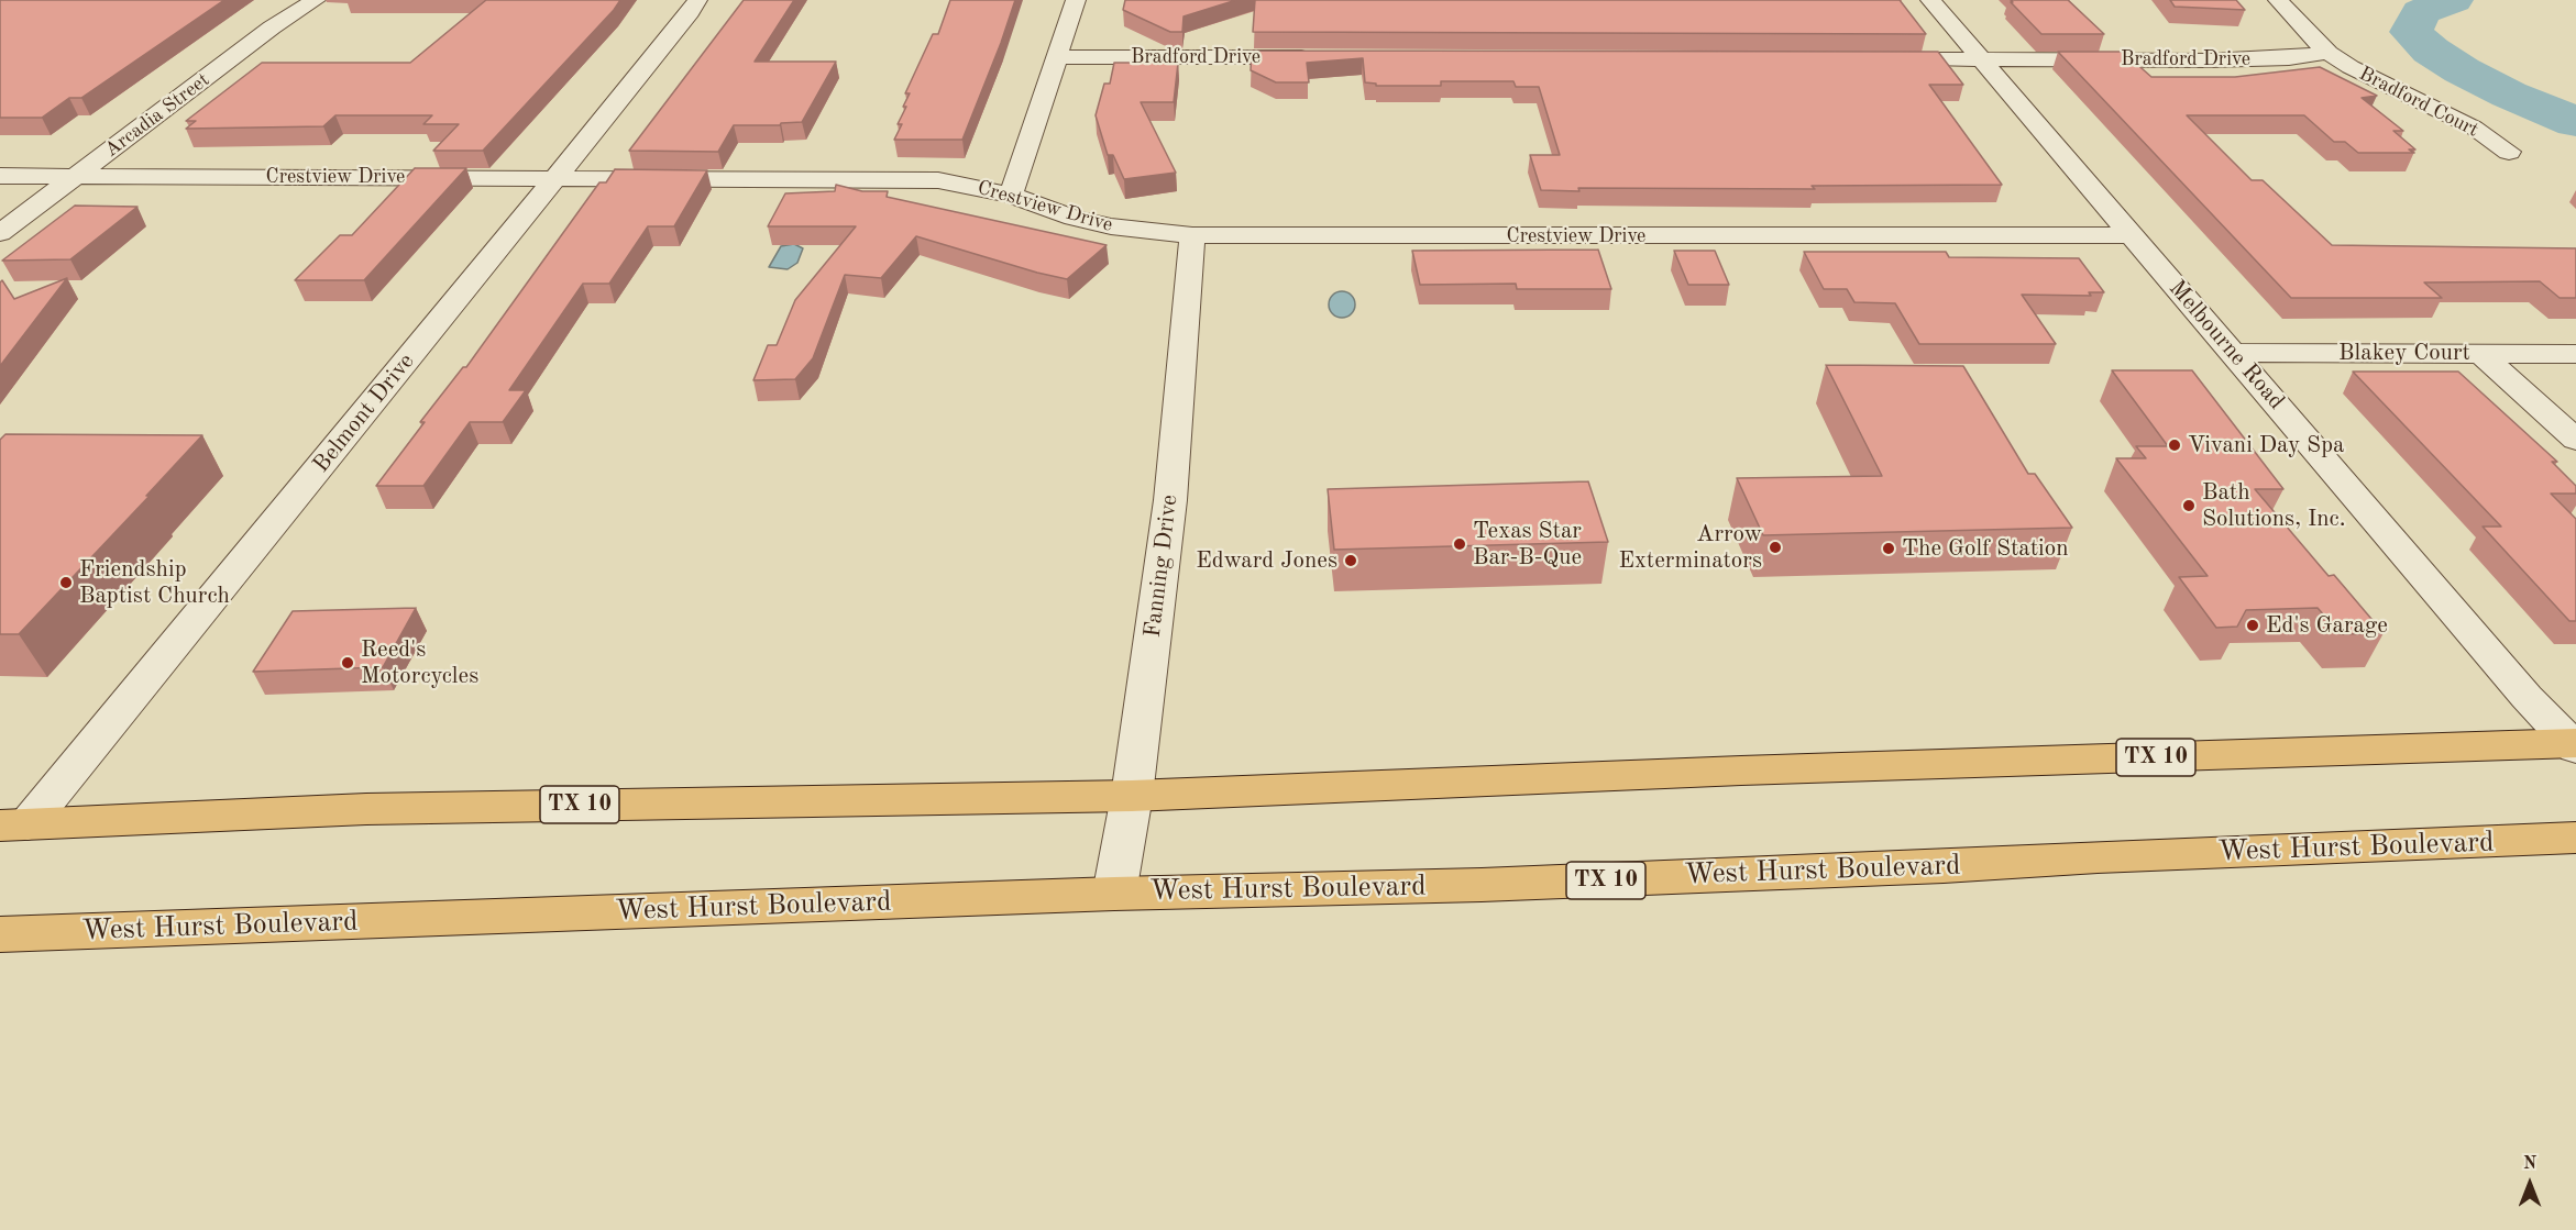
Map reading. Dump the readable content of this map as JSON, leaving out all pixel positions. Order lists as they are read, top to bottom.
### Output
{
  "streets": {
    "main road": ["TX 10", "West Hurst Boulevard"],
    "street": [
      "Bradford Drive",
      "Bradford Court",
      "Arcadia Street",
      "Crestview Drive",
      "Melbourne Road",
      "Blakey Court",
      "Belmont Drive",
      "Fanning Drive"
    ]
  },
  "crossings": [
    ["Bradford Drive", "Bradford Court"],
    ["Bradford Drive", "Melbourne Road"],
    ["Arcadia Street", "Crestview Drive"],
    ["Crestview Drive", "Melbourne Road"],
    ["Crestview Drive", "Belmont Drive"],
    ["Crestview Drive", "Fanning Drive"],
    ["Melbourne Road", "Blakey Court"],
    ["Melbourne Road", "TX 10"],
    ["Belmont Drive", "TX 10"],
    ["Fanning Drive", "TX 10"],
    ["Fanning Drive", "West Hurst Boulevard"]
  ],
  "places": [
    "Vivani Day Spa",
    "Bath Solutions, Inc.",
    "Texas Star Bar-B-Que",
    "Arrow Exterminators",
    "The Golf Station",
    "Edward Jones",
    "Friendship Baptist Church",
    "Ed's Garage",
    "Reed's Motorcycles"
  ],
  "north": "top"
}
